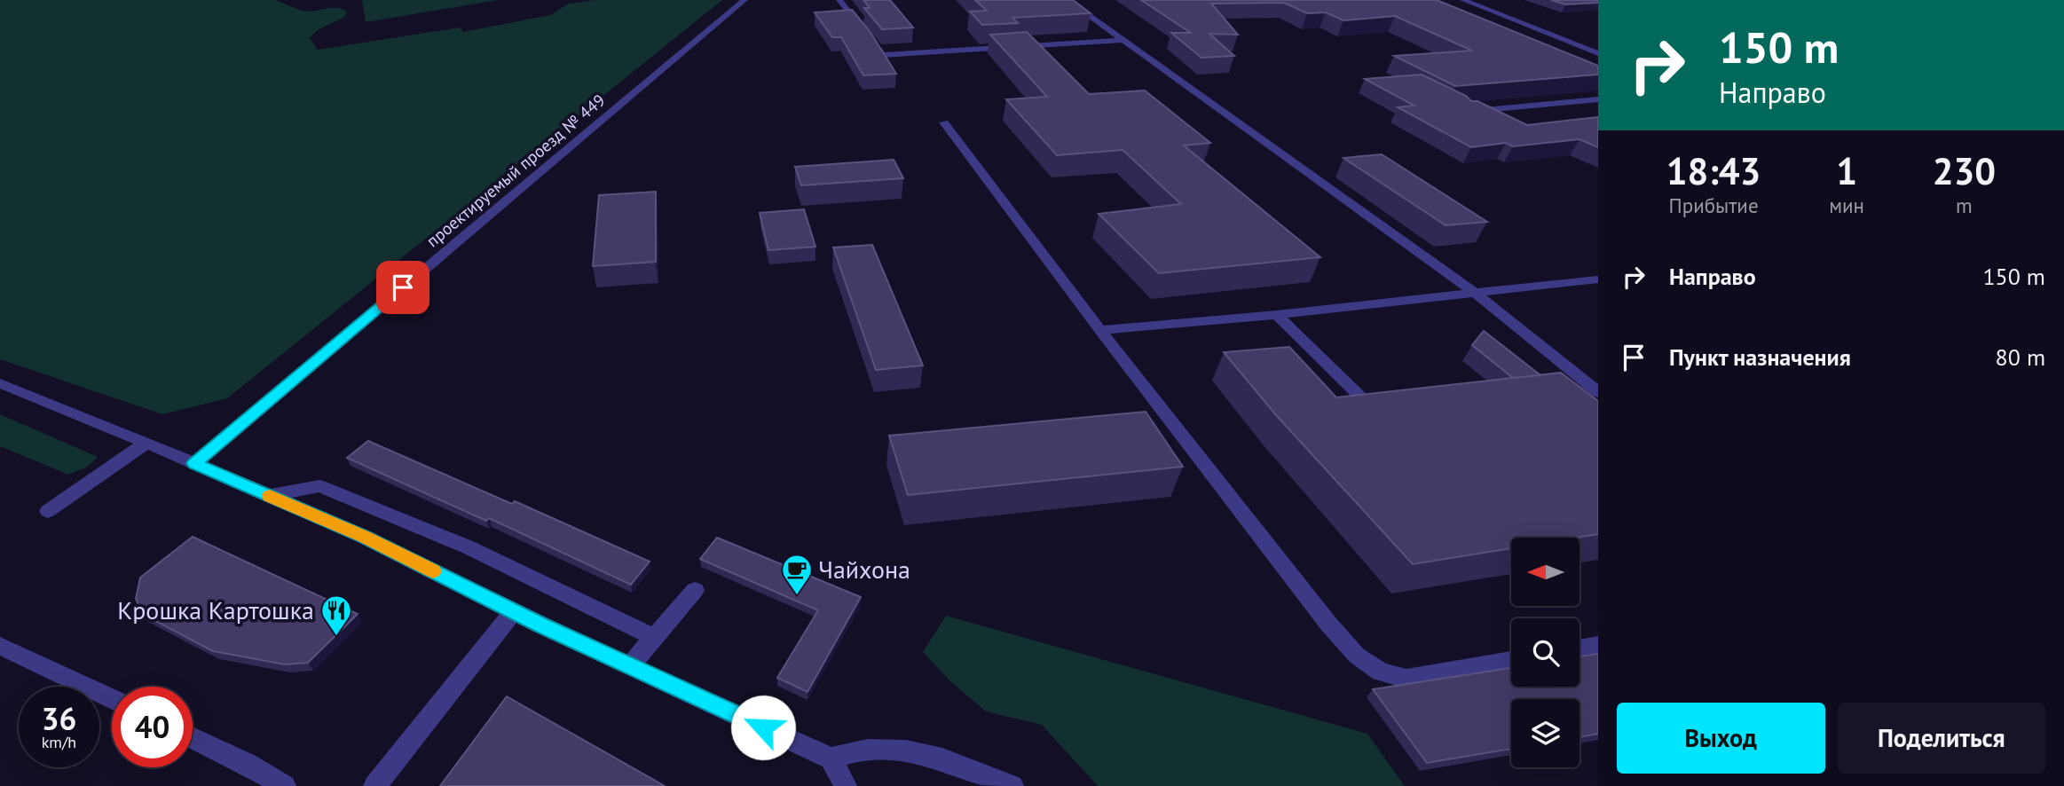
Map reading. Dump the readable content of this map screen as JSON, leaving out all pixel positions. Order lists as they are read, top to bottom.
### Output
{
  "streets": {
    "street": ["проектируемый проезд № 449"]
  },
  "places": {
    "cafe": ["Чайхона"],
    "restaurant": ["Крошка Картошка"]
  },
  "north": "left",
  "page": {
    "turn": ["150 m", "Направо"],
    "eta": [
      "18:43",
      "Прибытие",
      "1",
      "мин",
      "230",
      "m"
    ],
    "list": [
      {
        "name": "Направо",
        "value": "150 m"
      },
      {
        "name": "Пункт назначения",
        "value": "80 m"
      }
    ],
    "speed": "36 km/h",
    "limit": "40",
    "buttons": ["Выход", "Поделиться"]
  }
}
